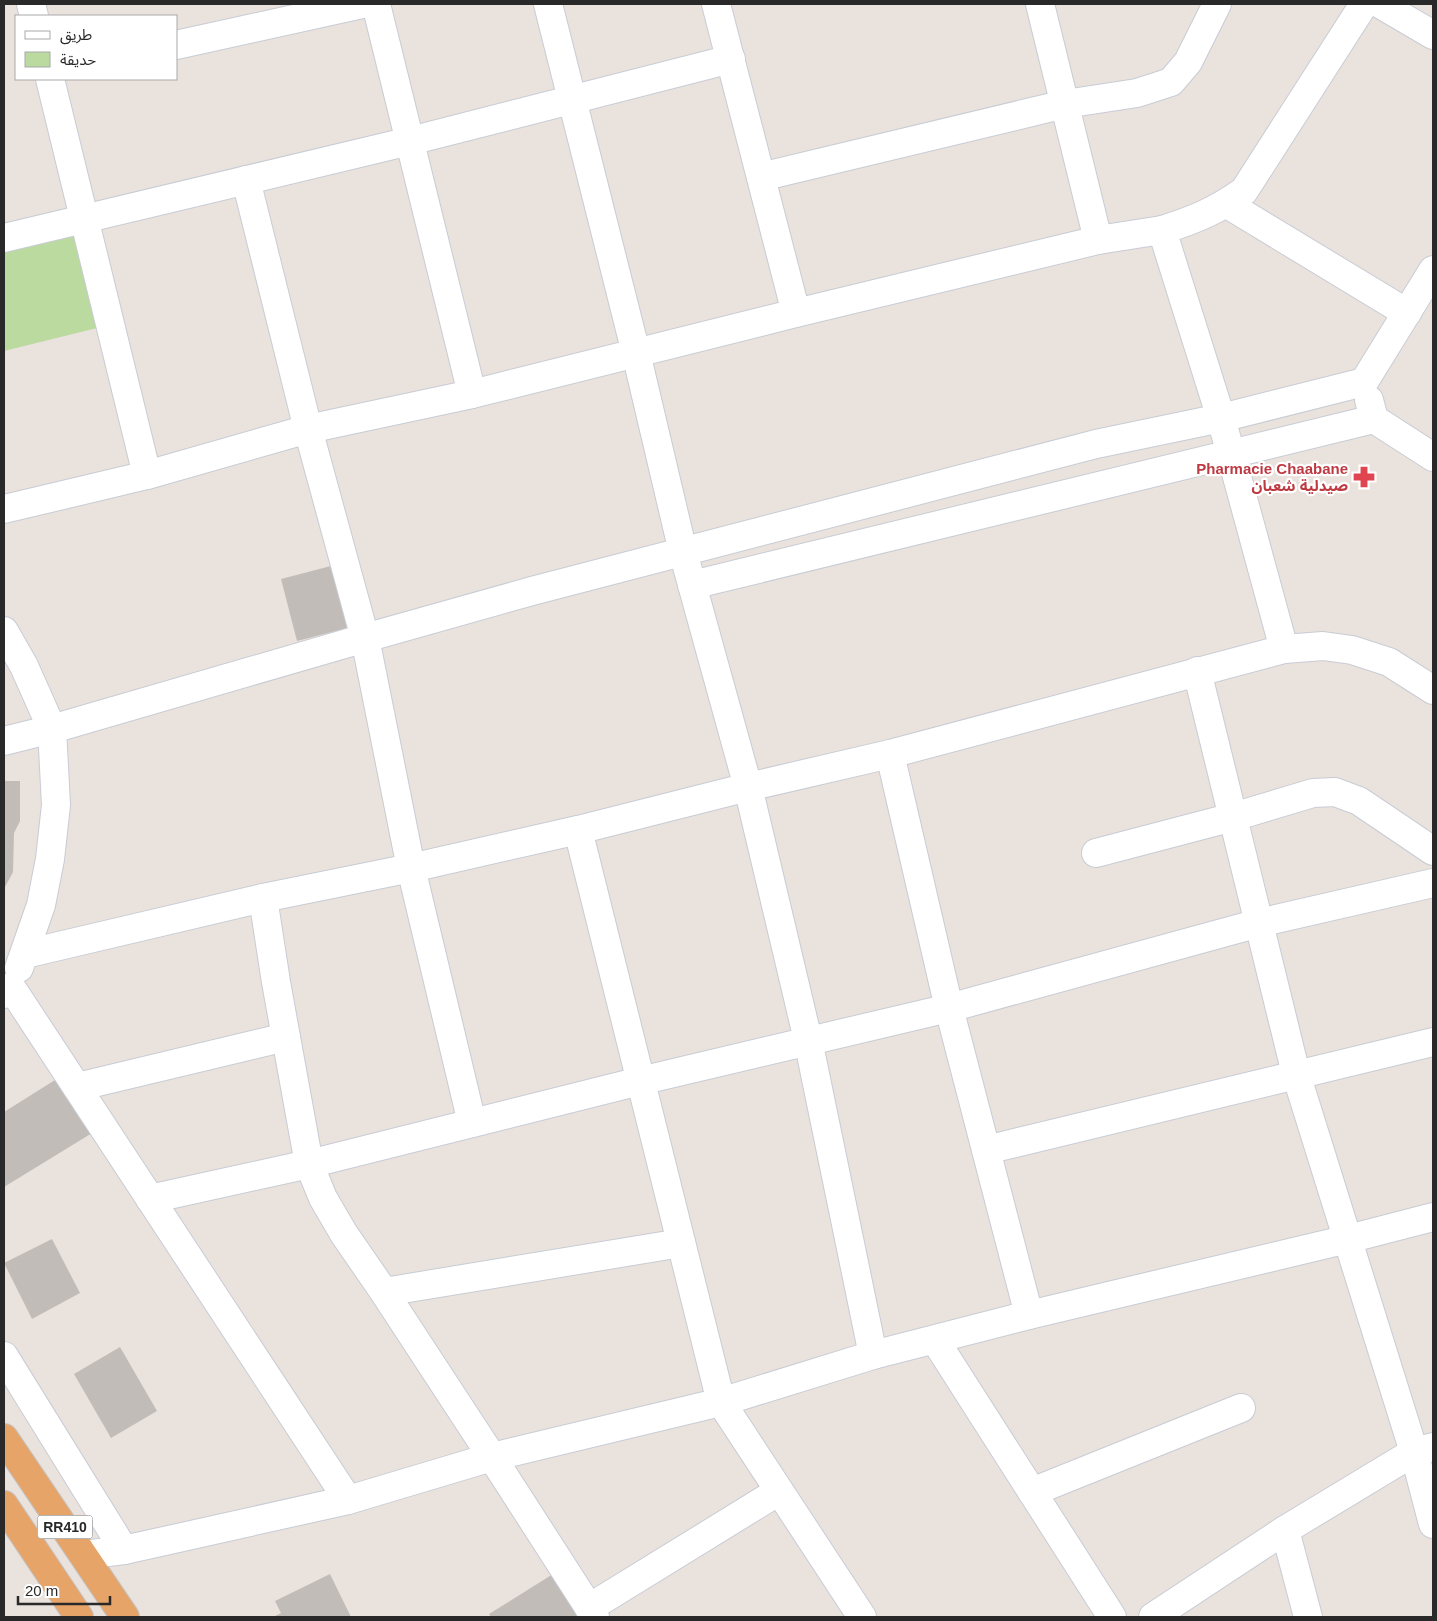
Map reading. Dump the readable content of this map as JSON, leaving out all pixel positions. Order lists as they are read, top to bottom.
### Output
{
  "streets": {
    "highway": ["RR410"]
  },
  "places": {
    "pharmacy": ["Pharmacie Chaabane صيدلية شعبان"]
  },
  "legend": ["طريق", "حديقة"],
  "scale_bar": "20 m"
}
